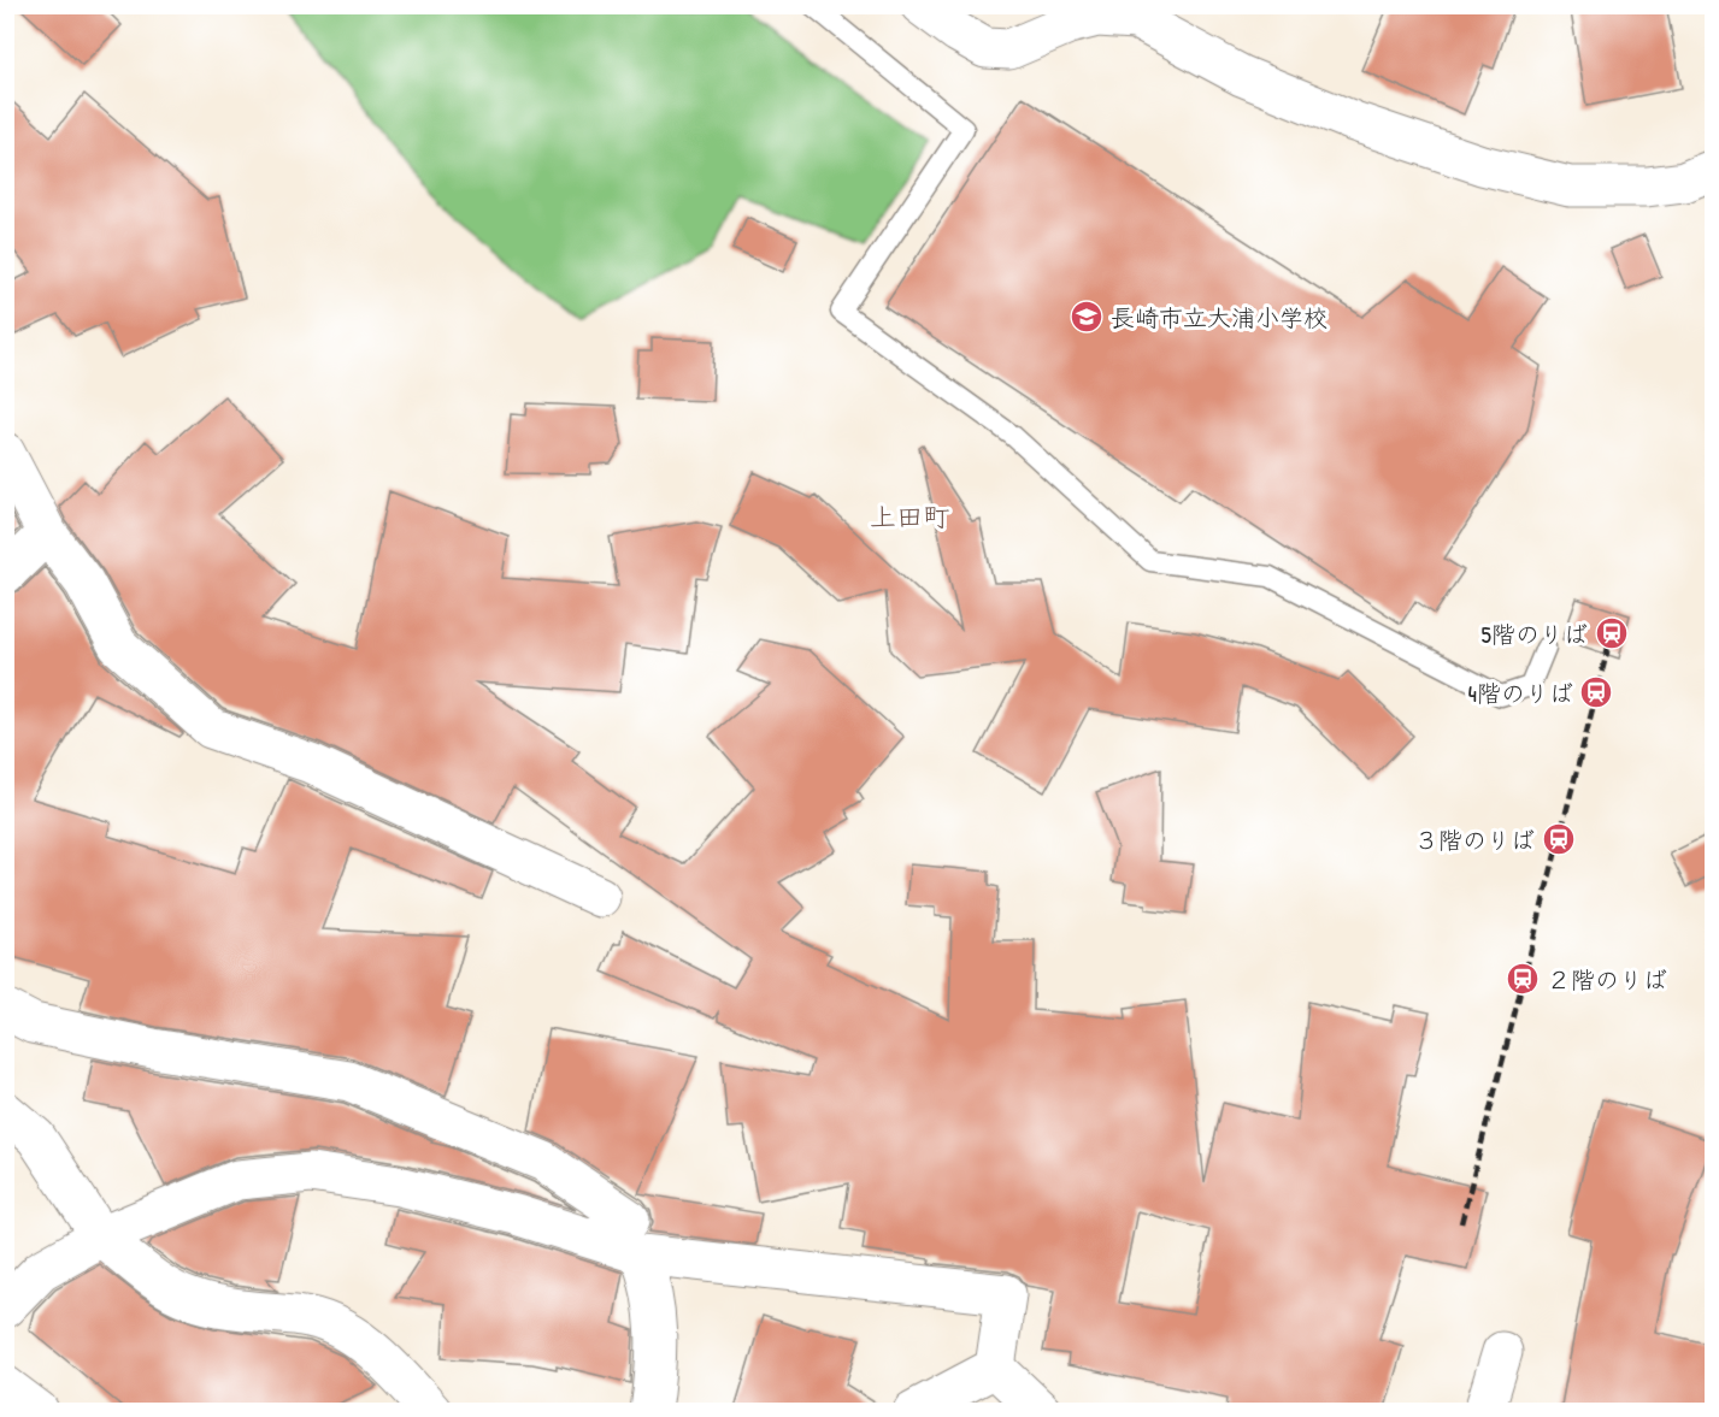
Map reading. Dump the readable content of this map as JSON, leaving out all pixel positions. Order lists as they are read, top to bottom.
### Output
{
  "districts": ["上田町"],
  "places": {
    "school or university": ["長崎市立大浦小学校"],
    "station": [
      "5階のりば",
      "4階のりば",
      "３階のりば",
      "２階のりば"
    ]
  }
}
